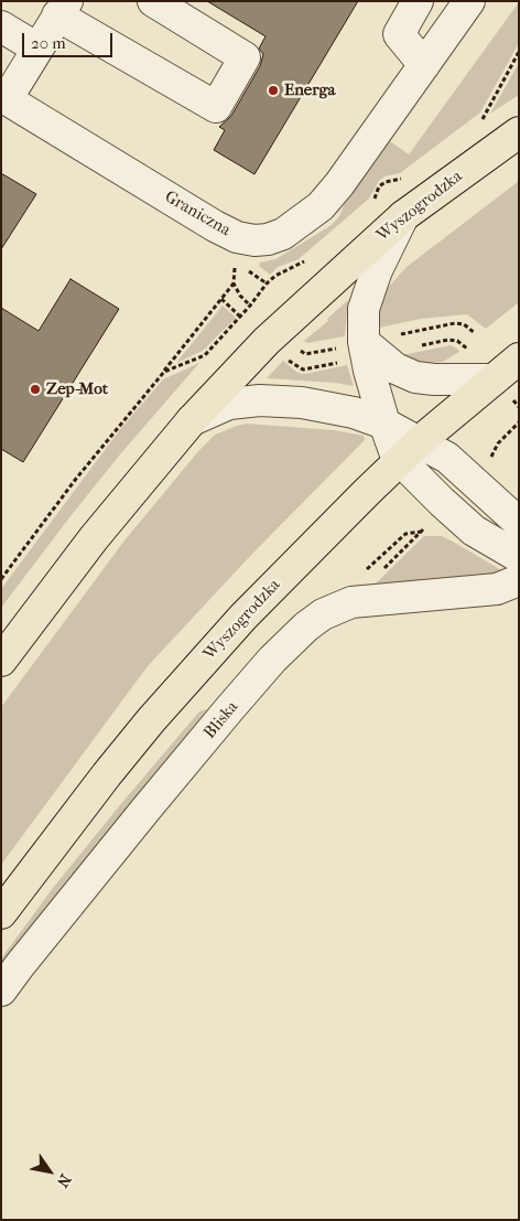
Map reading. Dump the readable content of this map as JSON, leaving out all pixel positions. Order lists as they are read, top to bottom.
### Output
{
  "streets": {
    "main road": ["Wyszogrodzka"],
    "street": ["Graniczna", "Bliska"]
  },
  "places": ["Energa", "Zep-Mot"],
  "scale_bar": "20 m",
  "north": "bottom right"
}
